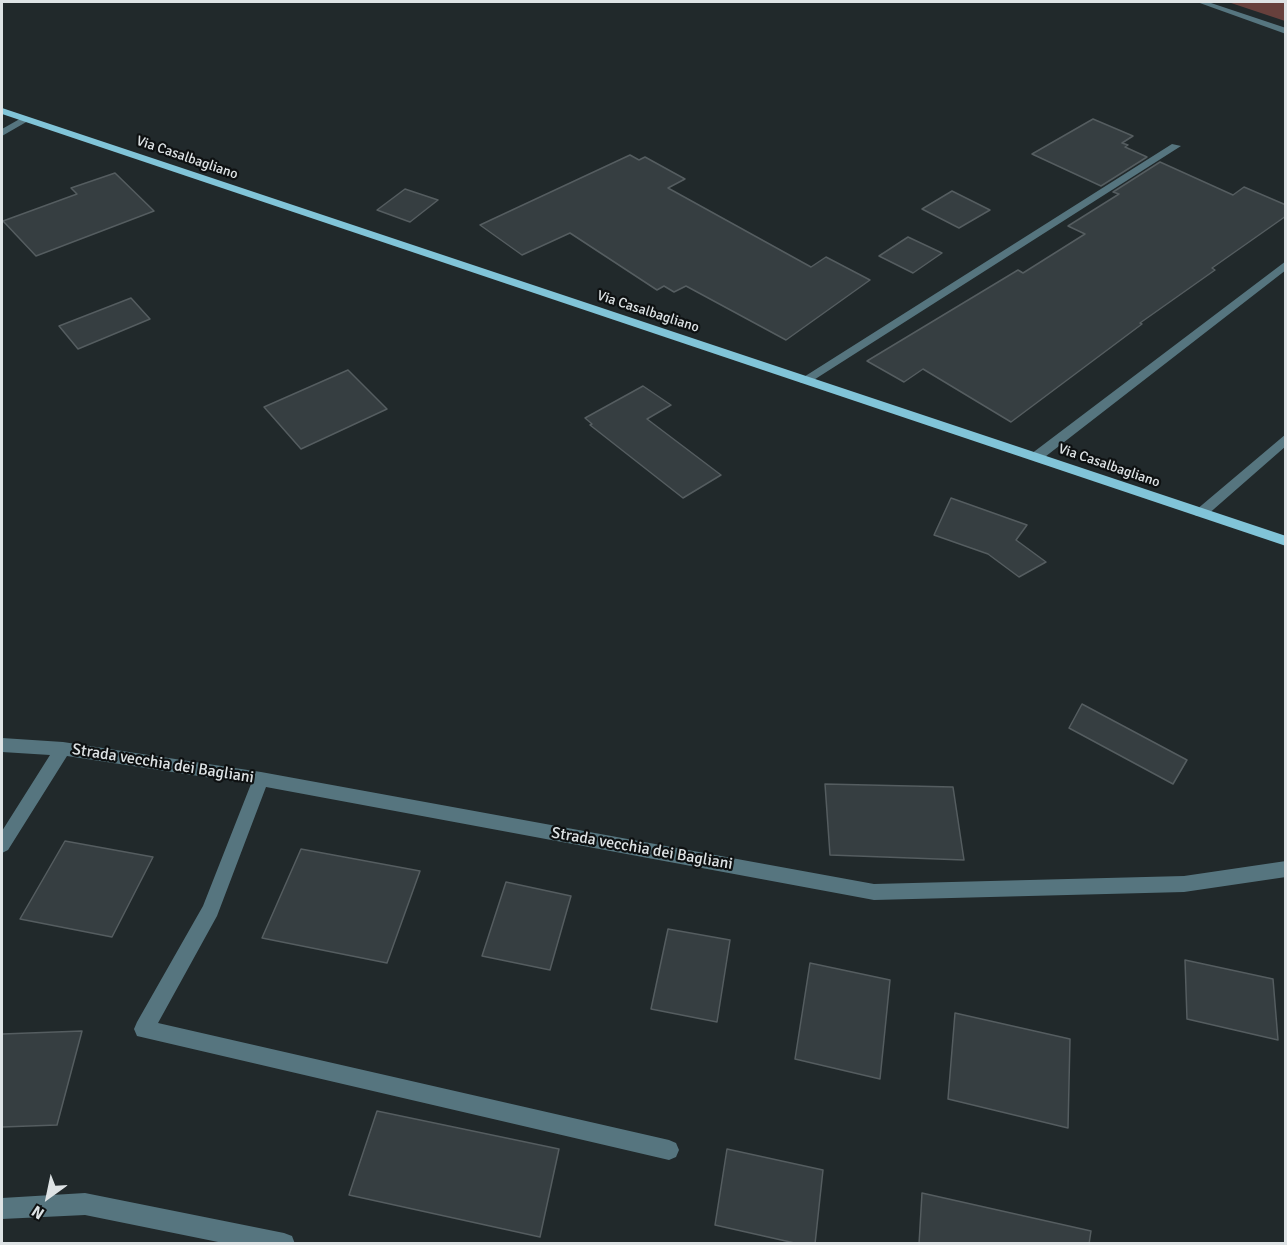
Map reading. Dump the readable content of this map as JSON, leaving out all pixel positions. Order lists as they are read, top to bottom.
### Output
{
  "streets": {
    "main road": ["Via Casalbagliano"],
    "street": ["Strada vecchia dei Bagliani"]
  },
  "north": "bottom left"
}
